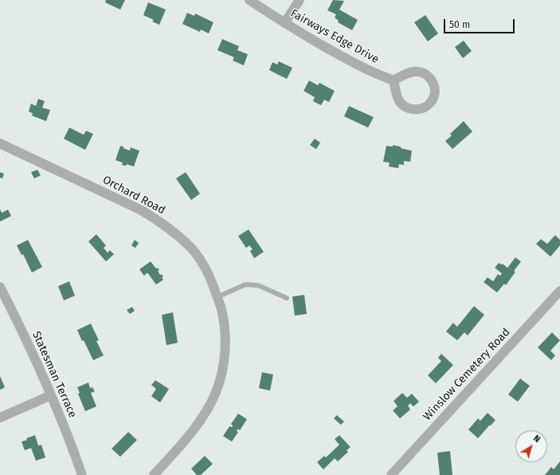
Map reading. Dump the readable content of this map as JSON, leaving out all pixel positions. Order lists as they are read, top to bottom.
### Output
{
  "streets": {
    "street": [
      "Fairways Edge Drive",
      "Orchard Road",
      "Statesman Terrace",
      "Winslow Cemetery Road"
    ]
  },
  "scale_bar": "50 m",
  "north": "top right"
}
